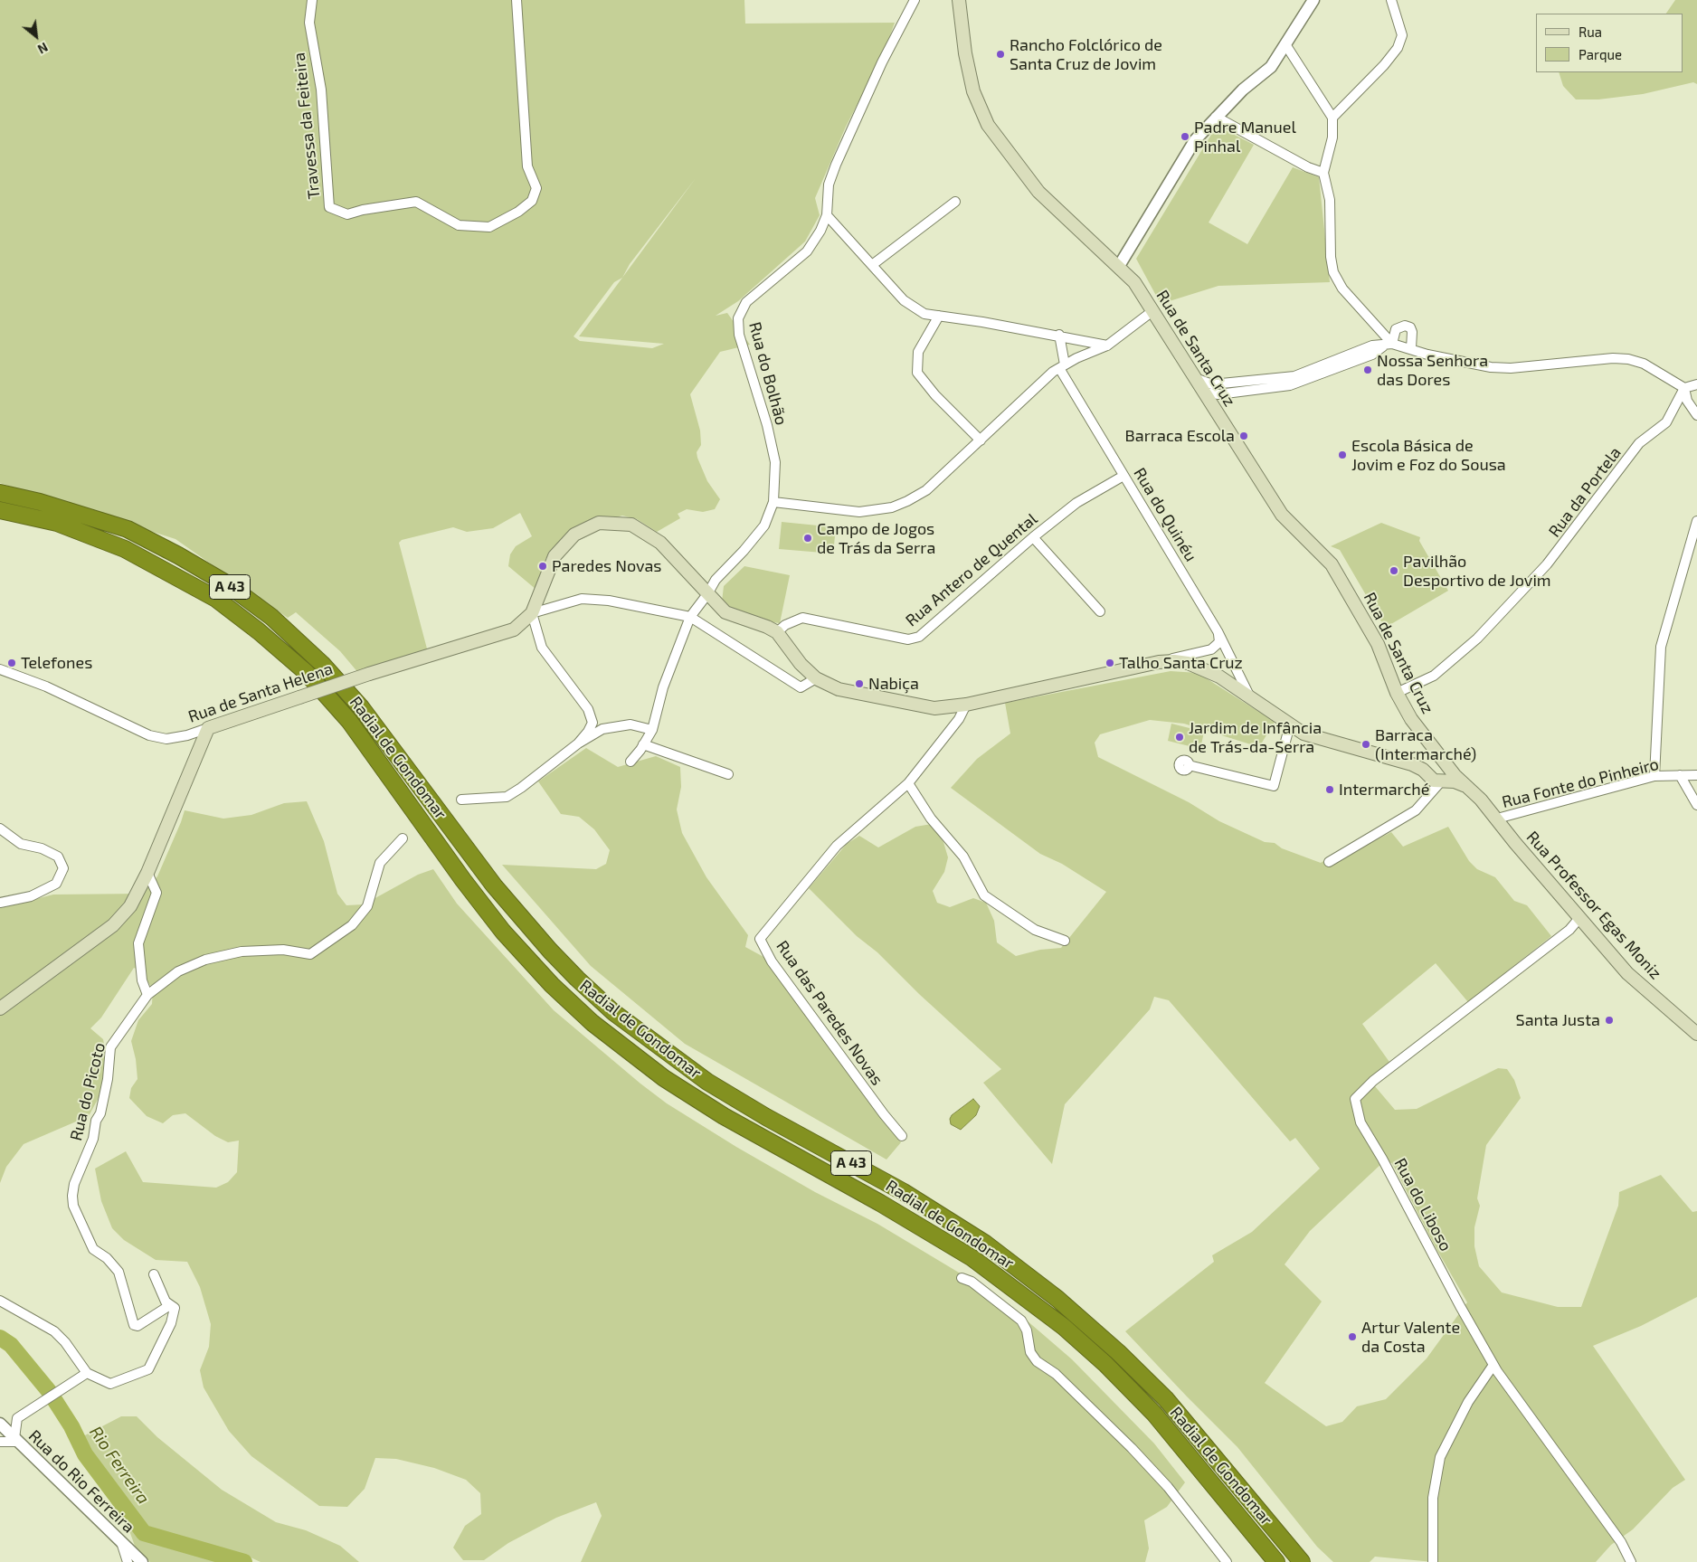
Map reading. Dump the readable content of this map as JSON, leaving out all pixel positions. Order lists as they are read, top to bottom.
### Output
{
  "streets": {
    "highway": ["A 43", "Radial de Gondomar"],
    "main road": ["Rua de Santa Cruz", "Rua de Santa Helena", "Rua Professor Egas Moniz"],
    "street": [
      "Travessa da Feiteira",
      "Rua do Bolhão",
      "Rua da Portela",
      "Rua do Quinéu",
      "Rua Antero de Quental",
      "Rua Fonte do Pinheiro",
      "Rua das Paredes Novas",
      "Rua do Picoto",
      "Rua do Liboso",
      "Rua do Rio Ferreira"
    ]
  },
  "crossings": [
    ["Rua de Santa Cruz", "Rua da Portela"],
    ["Rua de Santa Cruz", "Rua Professor Egas Moniz"],
    ["Rua do Quinéu", "Rua Antero de Quental"],
    ["Rua Fonte do Pinheiro", "Rua Professor Egas Moniz"],
    ["Rua Professor Egas Moniz", "Rua do Liboso"]
  ],
  "water": ["Rio Ferreira"],
  "places": [
    "Rancho Folclórico de Santa Cruz de Jovim",
    "Padre Manuel Pinhal",
    "Nossa Senhora das Dores",
    "Barraca Escola",
    "Escola Básica de Jovim e Foz do Sousa",
    "Campo de Jogos de Trás da Serra",
    "Paredes Novas",
    "Pavilhão Desportivo de Jovim",
    "Telefones",
    "Talho Santa Cruz",
    "Nabiça",
    "Jardim de Infância de Trás-da-Serra",
    "Barraca (Intermarché)",
    "Intermarché",
    "Santa Justa",
    "Artur Valente da Costa"
  ],
  "legend": ["Rua", "Parque"],
  "north": "bottom right"
}
